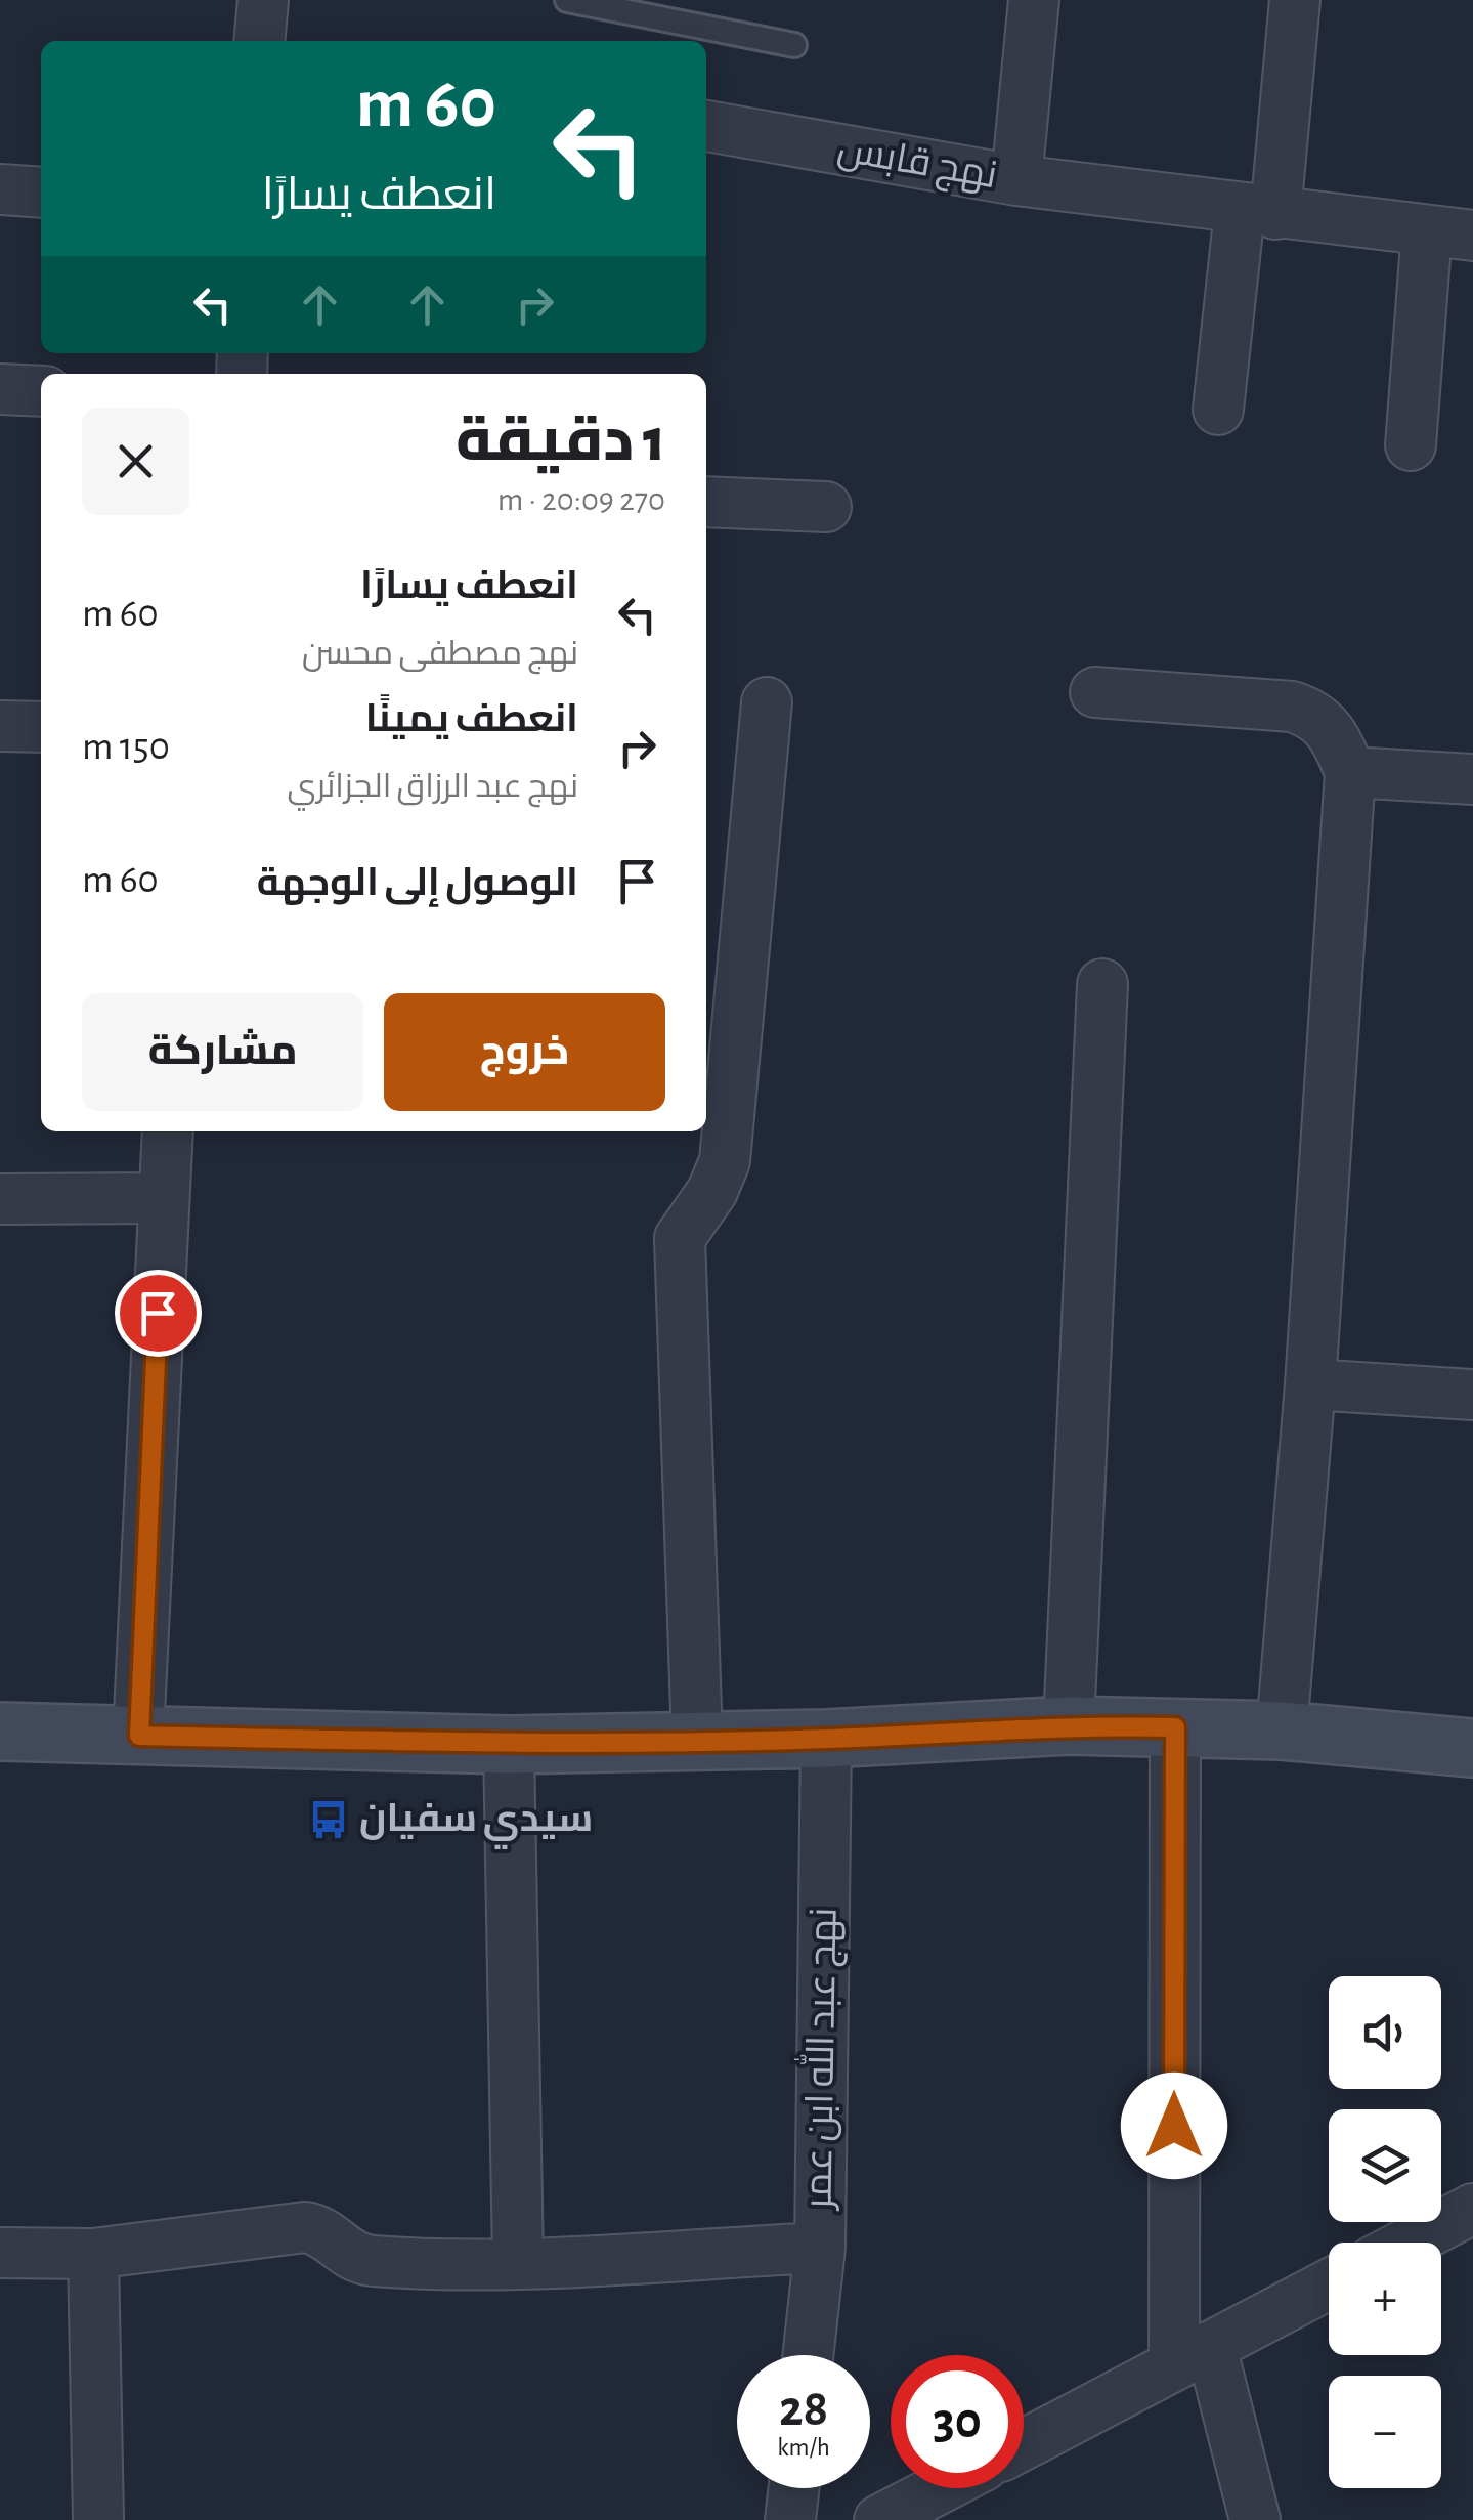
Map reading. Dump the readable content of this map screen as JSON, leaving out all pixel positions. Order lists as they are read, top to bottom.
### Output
{
  "streets": {
    "street": ["نهج قابس", "نهج عبد الله ابن عمر"]
  },
  "places": {
    "bus stop": ["سيدي سفيان"]
  },
  "page": {
    "turn": ["60 m", "انعطف يسارًا"],
    "heading": ["1 دقيقة", "270 m · 20:09"],
    "list": [
      {
        "name": "انعطف يسارًا",
        "note": "نهج مصطفى محسن",
        "value": "60 m"
      },
      {
        "name": "انعطف يمينًا",
        "note": "نهج عبد الرزاق الجزائري",
        "value": "150 m"
      },
      {
        "name": "الوصول إلى الوجهة",
        "value": "60 m"
      }
    ],
    "buttons": ["خروج", "مشاركة"],
    "map_buttons": ["+", "−"],
    "speed": "28 km/h",
    "limit": "30"
  }
}
